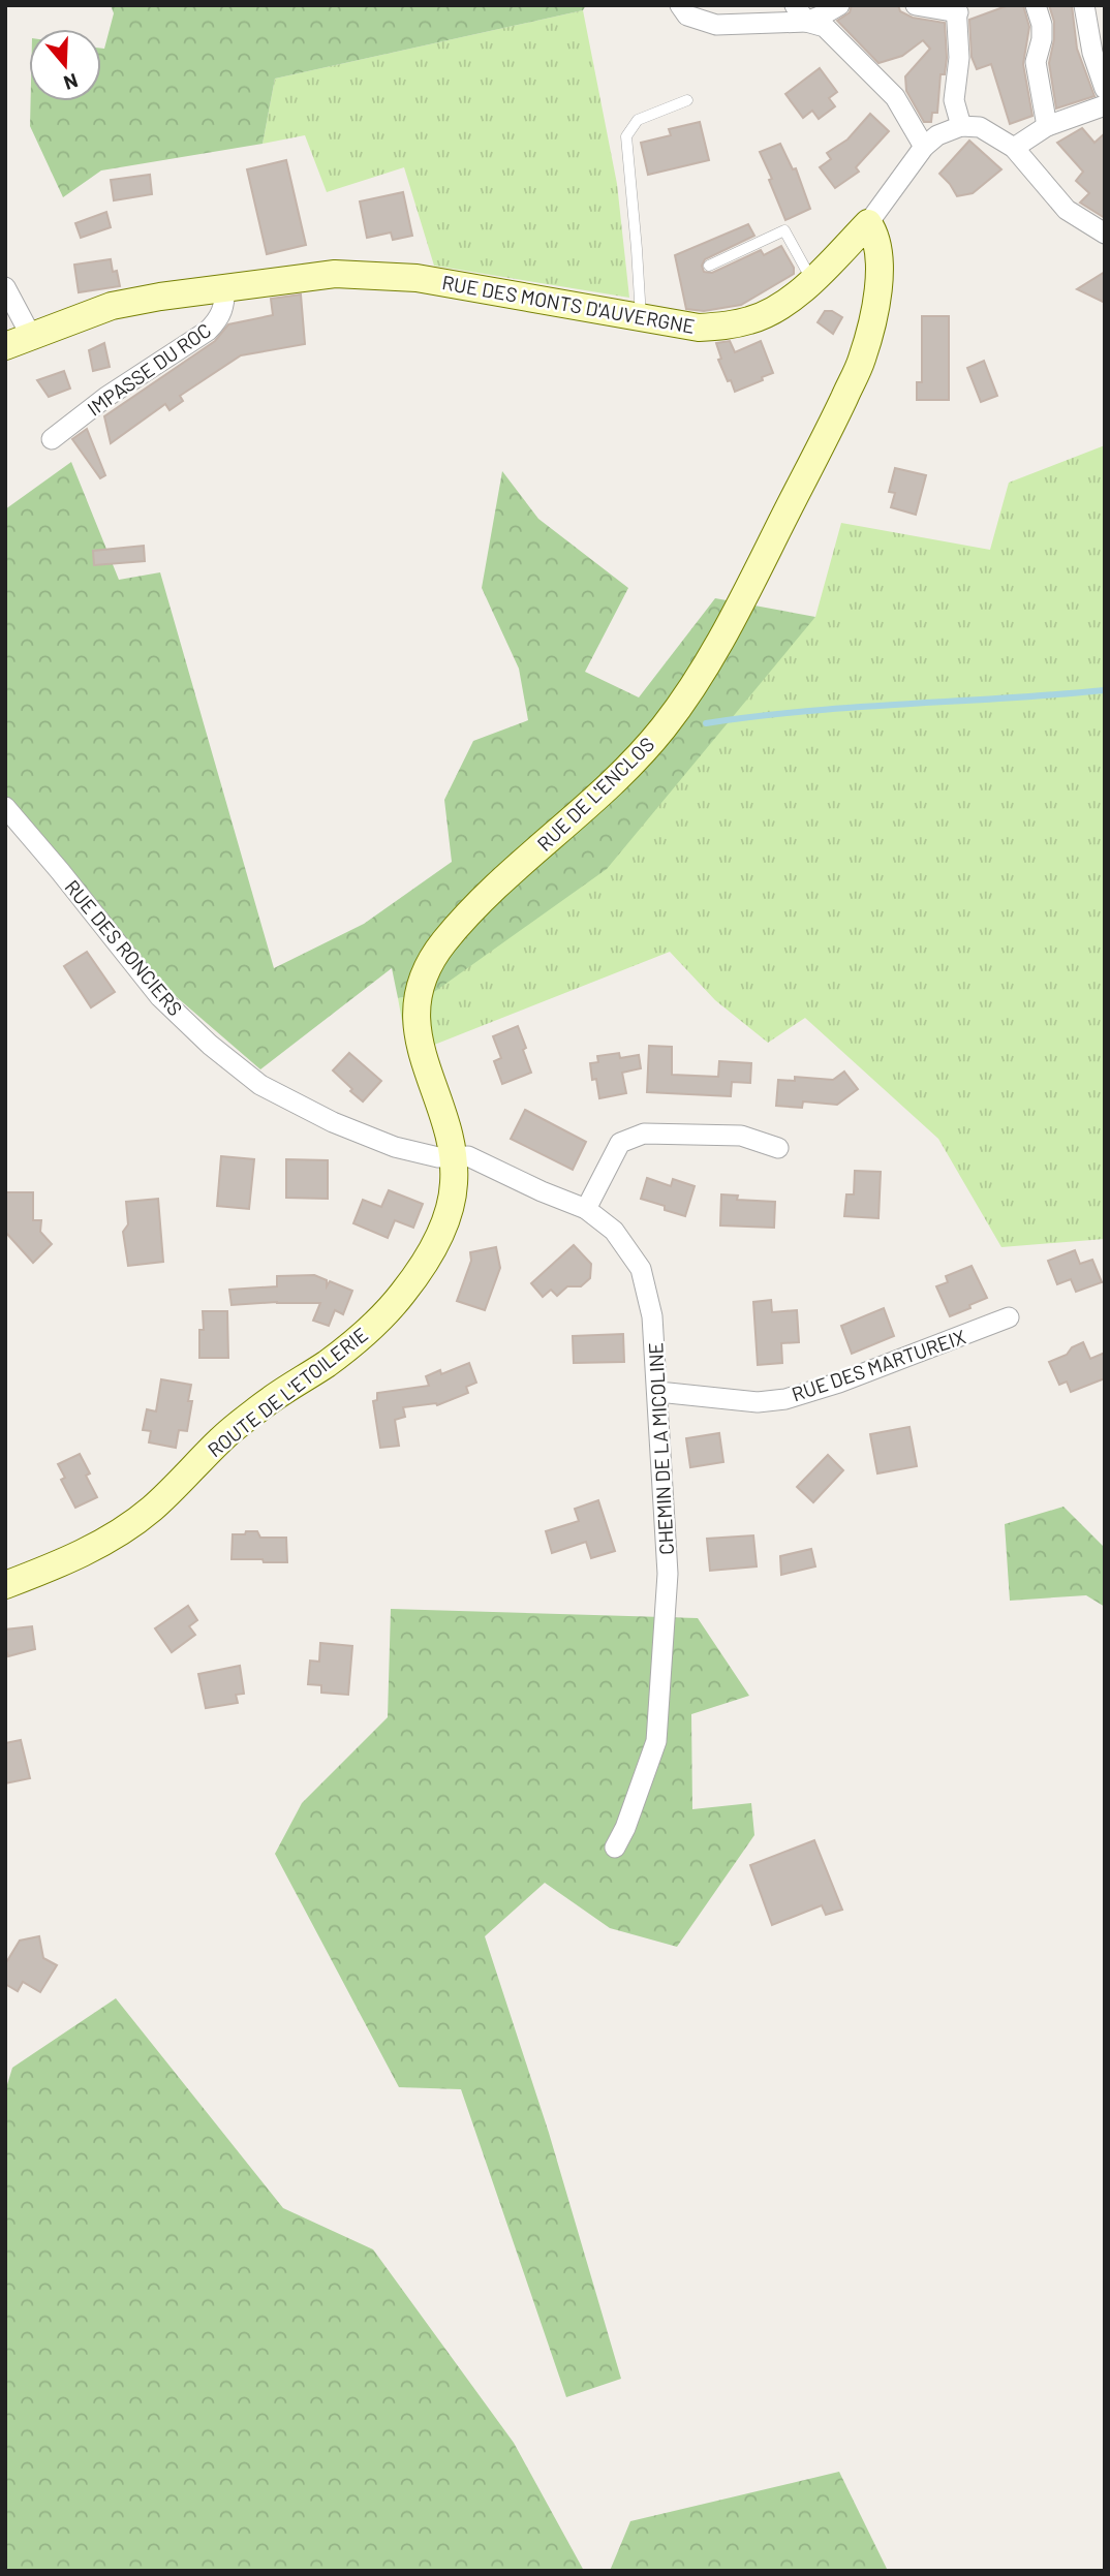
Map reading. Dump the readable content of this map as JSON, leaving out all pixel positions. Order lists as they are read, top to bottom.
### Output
{
  "streets": {
    "street": [
      "RUE DES MONTS D'AUVERGNE",
      "IMPASSE DU ROC",
      "RUE DE L'ENCLOS",
      "RUE DES RONCIERS",
      "RUE DES MARTUREIX",
      "ROUTE DE L'ETOILERIE",
      "CHEMIN DE LA MICOLINE"
    ]
  },
  "crossings": [
    ["RUE DES MONTS D'AUVERGNE", "IMPASSE DU ROC"],
    ["RUE DES MONTS D'AUVERGNE", "RUE DE L'ENCLOS"],
    ["RUE DE L'ENCLOS", "RUE DES RONCIERS"],
    ["RUE DE L'ENCLOS", "ROUTE DE L'ETOILERIE"],
    ["RUE DE L'ENCLOS", "CHEMIN DE LA MICOLINE"],
    ["RUE DES RONCIERS", "ROUTE DE L'ETOILERIE"],
    ["RUE DES RONCIERS", "CHEMIN DE LA MICOLINE"],
    ["RUE DES MARTUREIX", "CHEMIN DE LA MICOLINE"],
    ["ROUTE DE L'ETOILERIE", "CHEMIN DE LA MICOLINE"]
  ],
  "north": "bottom"
}
